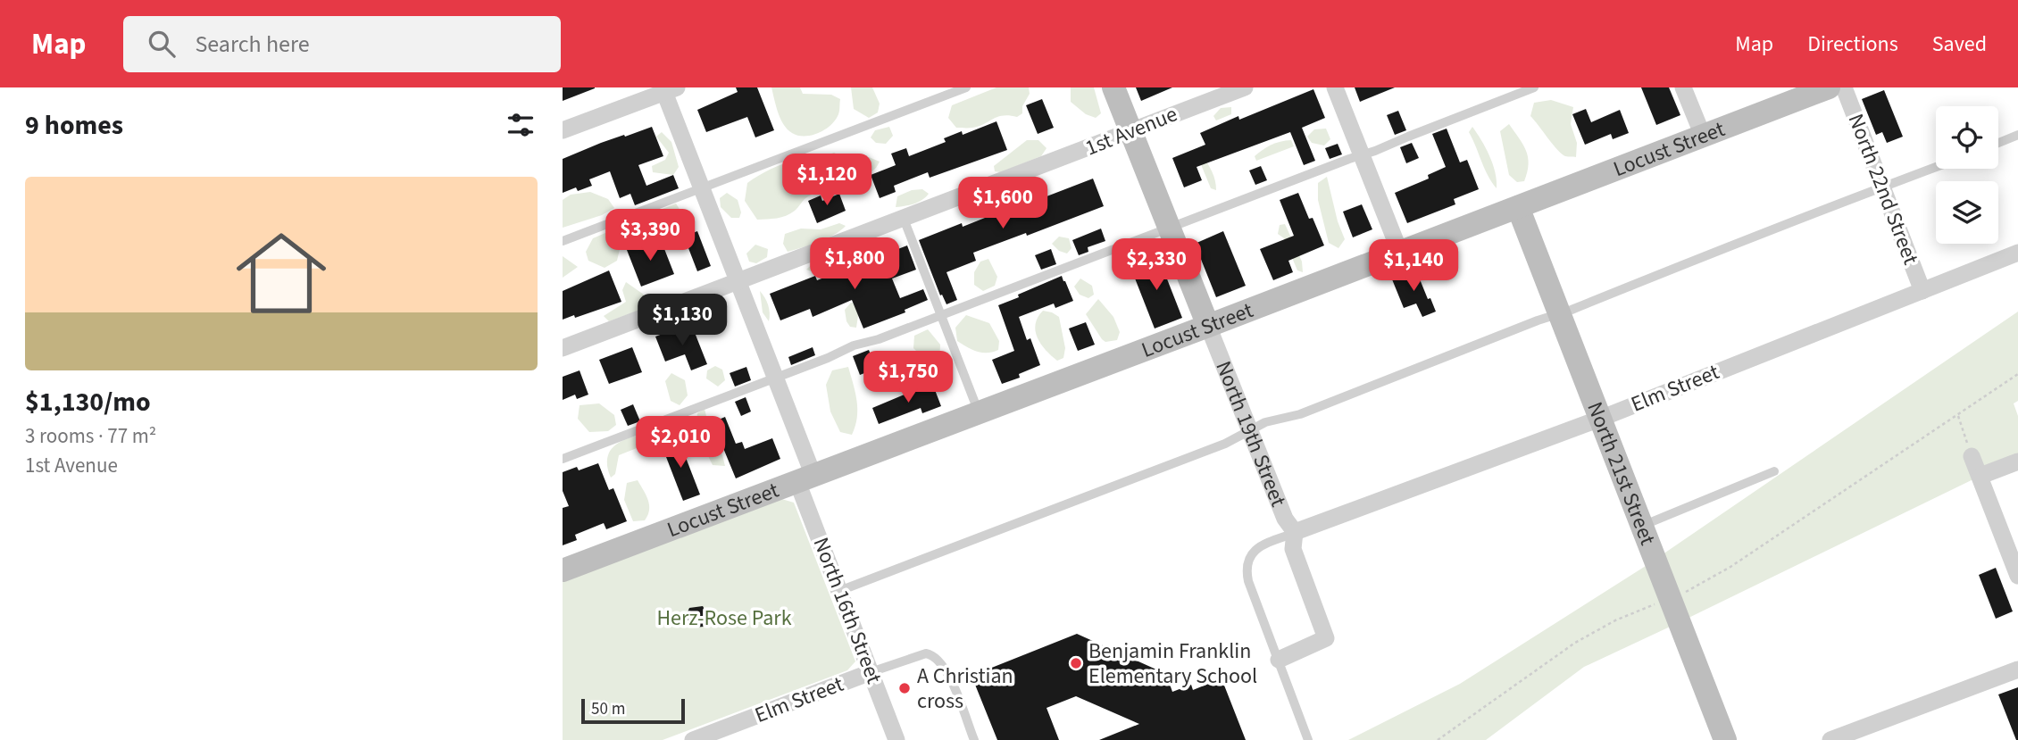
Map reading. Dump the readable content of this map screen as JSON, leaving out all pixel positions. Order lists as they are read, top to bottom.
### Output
{
  "streets": {
    "street": [
      "1st Avenue",
      "Locust Street",
      "North 22nd Street",
      "Elm Street",
      "North 19th Street",
      "North 21st Street",
      "North 16th Street"
    ]
  },
  "crossings": [
    ["1st Avenue", "North 19th Street"],
    ["1st Avenue", "North 16th Street"],
    ["Locust Street", "North 19th Street"],
    ["Locust Street", "North 21st Street"],
    ["Locust Street", "North 16th Street"],
    ["North 22nd Street", "Elm Street"],
    ["Elm Street", "North 19th Street"],
    ["Elm Street", "North 21st Street"],
    ["Elm Street", "North 16th Street"]
  ],
  "parks": ["Herz-Rose Park"],
  "places": ["Benjamin Franklin Elementary School", "A Christian cross"],
  "scale_bar": "50 m",
  "page": {
    "header": "Map",
    "search": "Search here",
    "nav": ["Map", "Directions", "Saved"],
    "heading": "9 homes",
    "price": [
      "$1,120",
      "$1,600",
      "$3,390",
      "$1,800",
      "$2,330",
      "$1,140",
      "$1,130",
      "$1,750",
      "$2,010"
    ],
    "list": [
      {
        "name": "$1,130/mo",
        "note": "3 rooms · 77 m² · 1st Avenue"
      }
    ],
    "scale": "50 m"
  }
}
